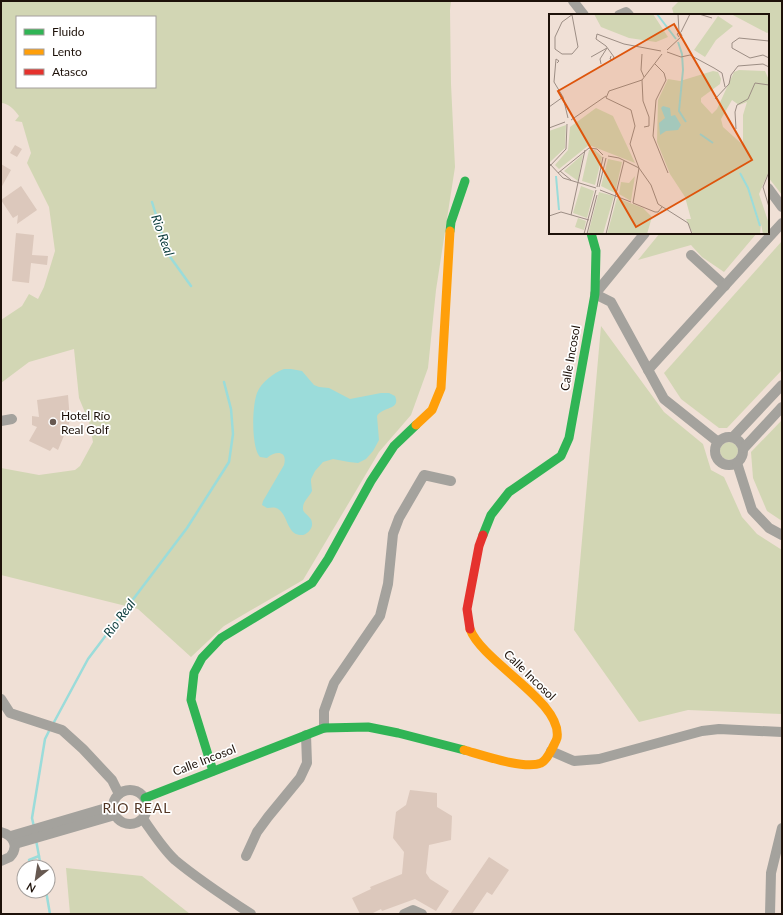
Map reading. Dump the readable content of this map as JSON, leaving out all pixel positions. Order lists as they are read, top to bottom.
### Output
{
  "streets": {
    "street": ["Calle Incosol"]
  },
  "districts": ["RIO REAL"],
  "water": ["Rio Real"],
  "places": ["Hotel Río Real Golf"],
  "legend": ["Fluido", "Lento", "Atasco"],
  "north": "bottom left"
}
